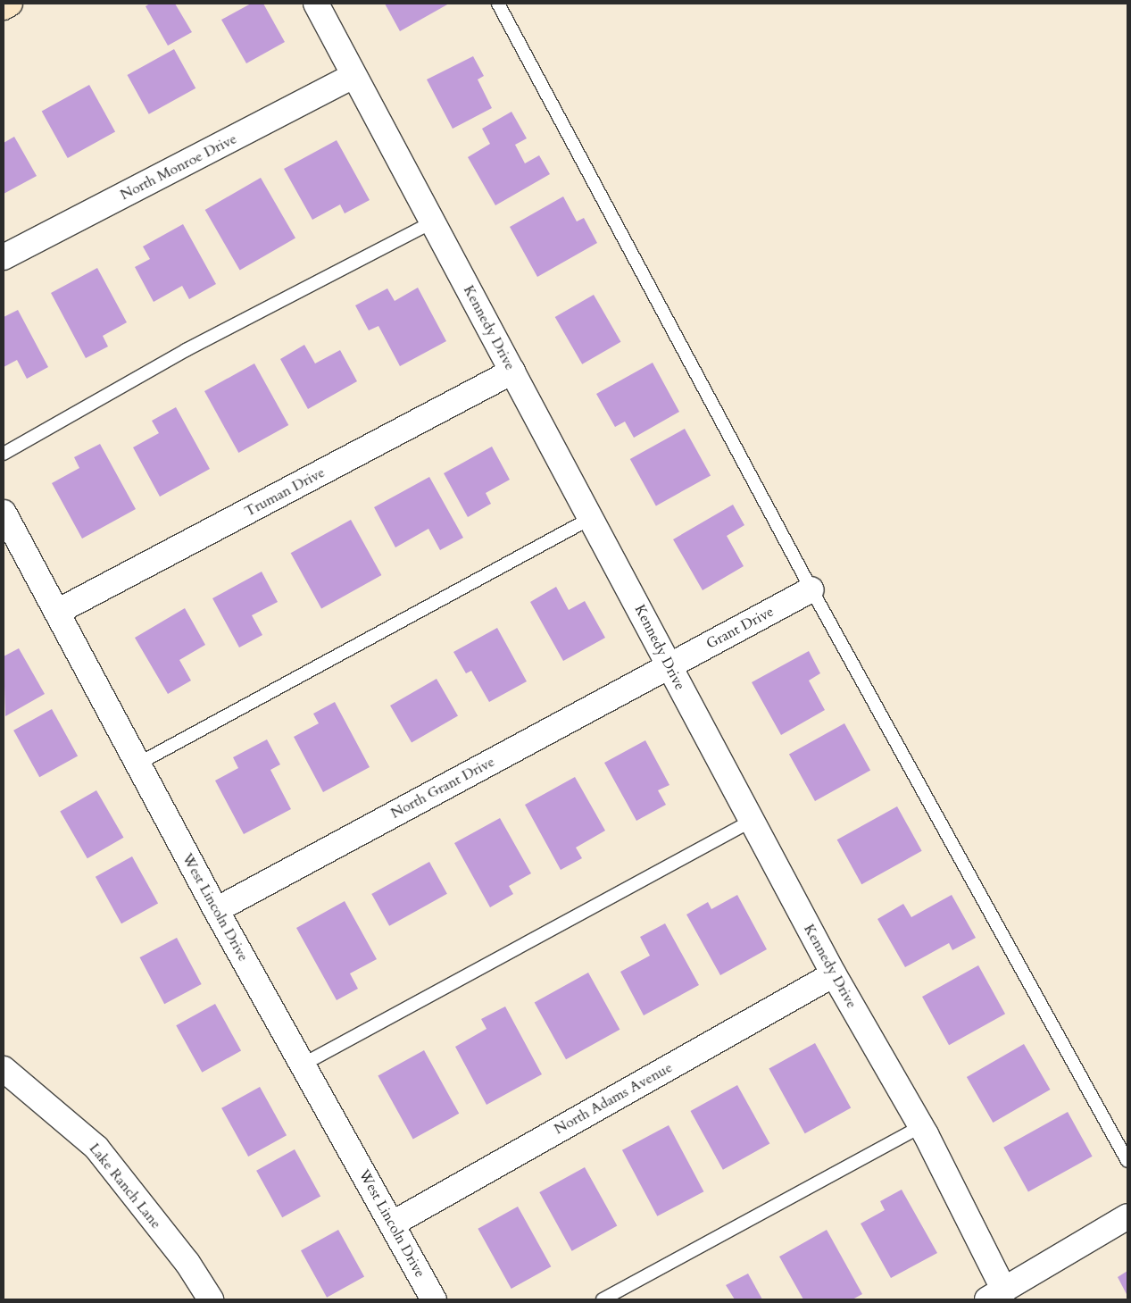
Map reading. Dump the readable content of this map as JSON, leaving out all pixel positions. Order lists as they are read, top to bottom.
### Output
{
  "streets": {
    "street": [
      "North Monroe Drive",
      "Kennedy Drive",
      "Truman Drive",
      "Grant Drive",
      "North Grant Drive",
      "West Lincoln Drive",
      "North Adams Avenue",
      "Lake Ranch Lane"
    ]
  },
  "crossings": [
    ["North Monroe Drive", "Kennedy Drive"],
    ["Kennedy Drive", "Truman Drive"],
    ["Kennedy Drive", "Grant Drive"],
    ["Kennedy Drive", "North Grant Drive"],
    ["Kennedy Drive", "North Adams Avenue"],
    ["Truman Drive", "West Lincoln Drive"],
    ["Grant Drive", "North Grant Drive"],
    ["North Grant Drive", "West Lincoln Drive"],
    ["West Lincoln Drive", "North Adams Avenue"]
  ]
}
